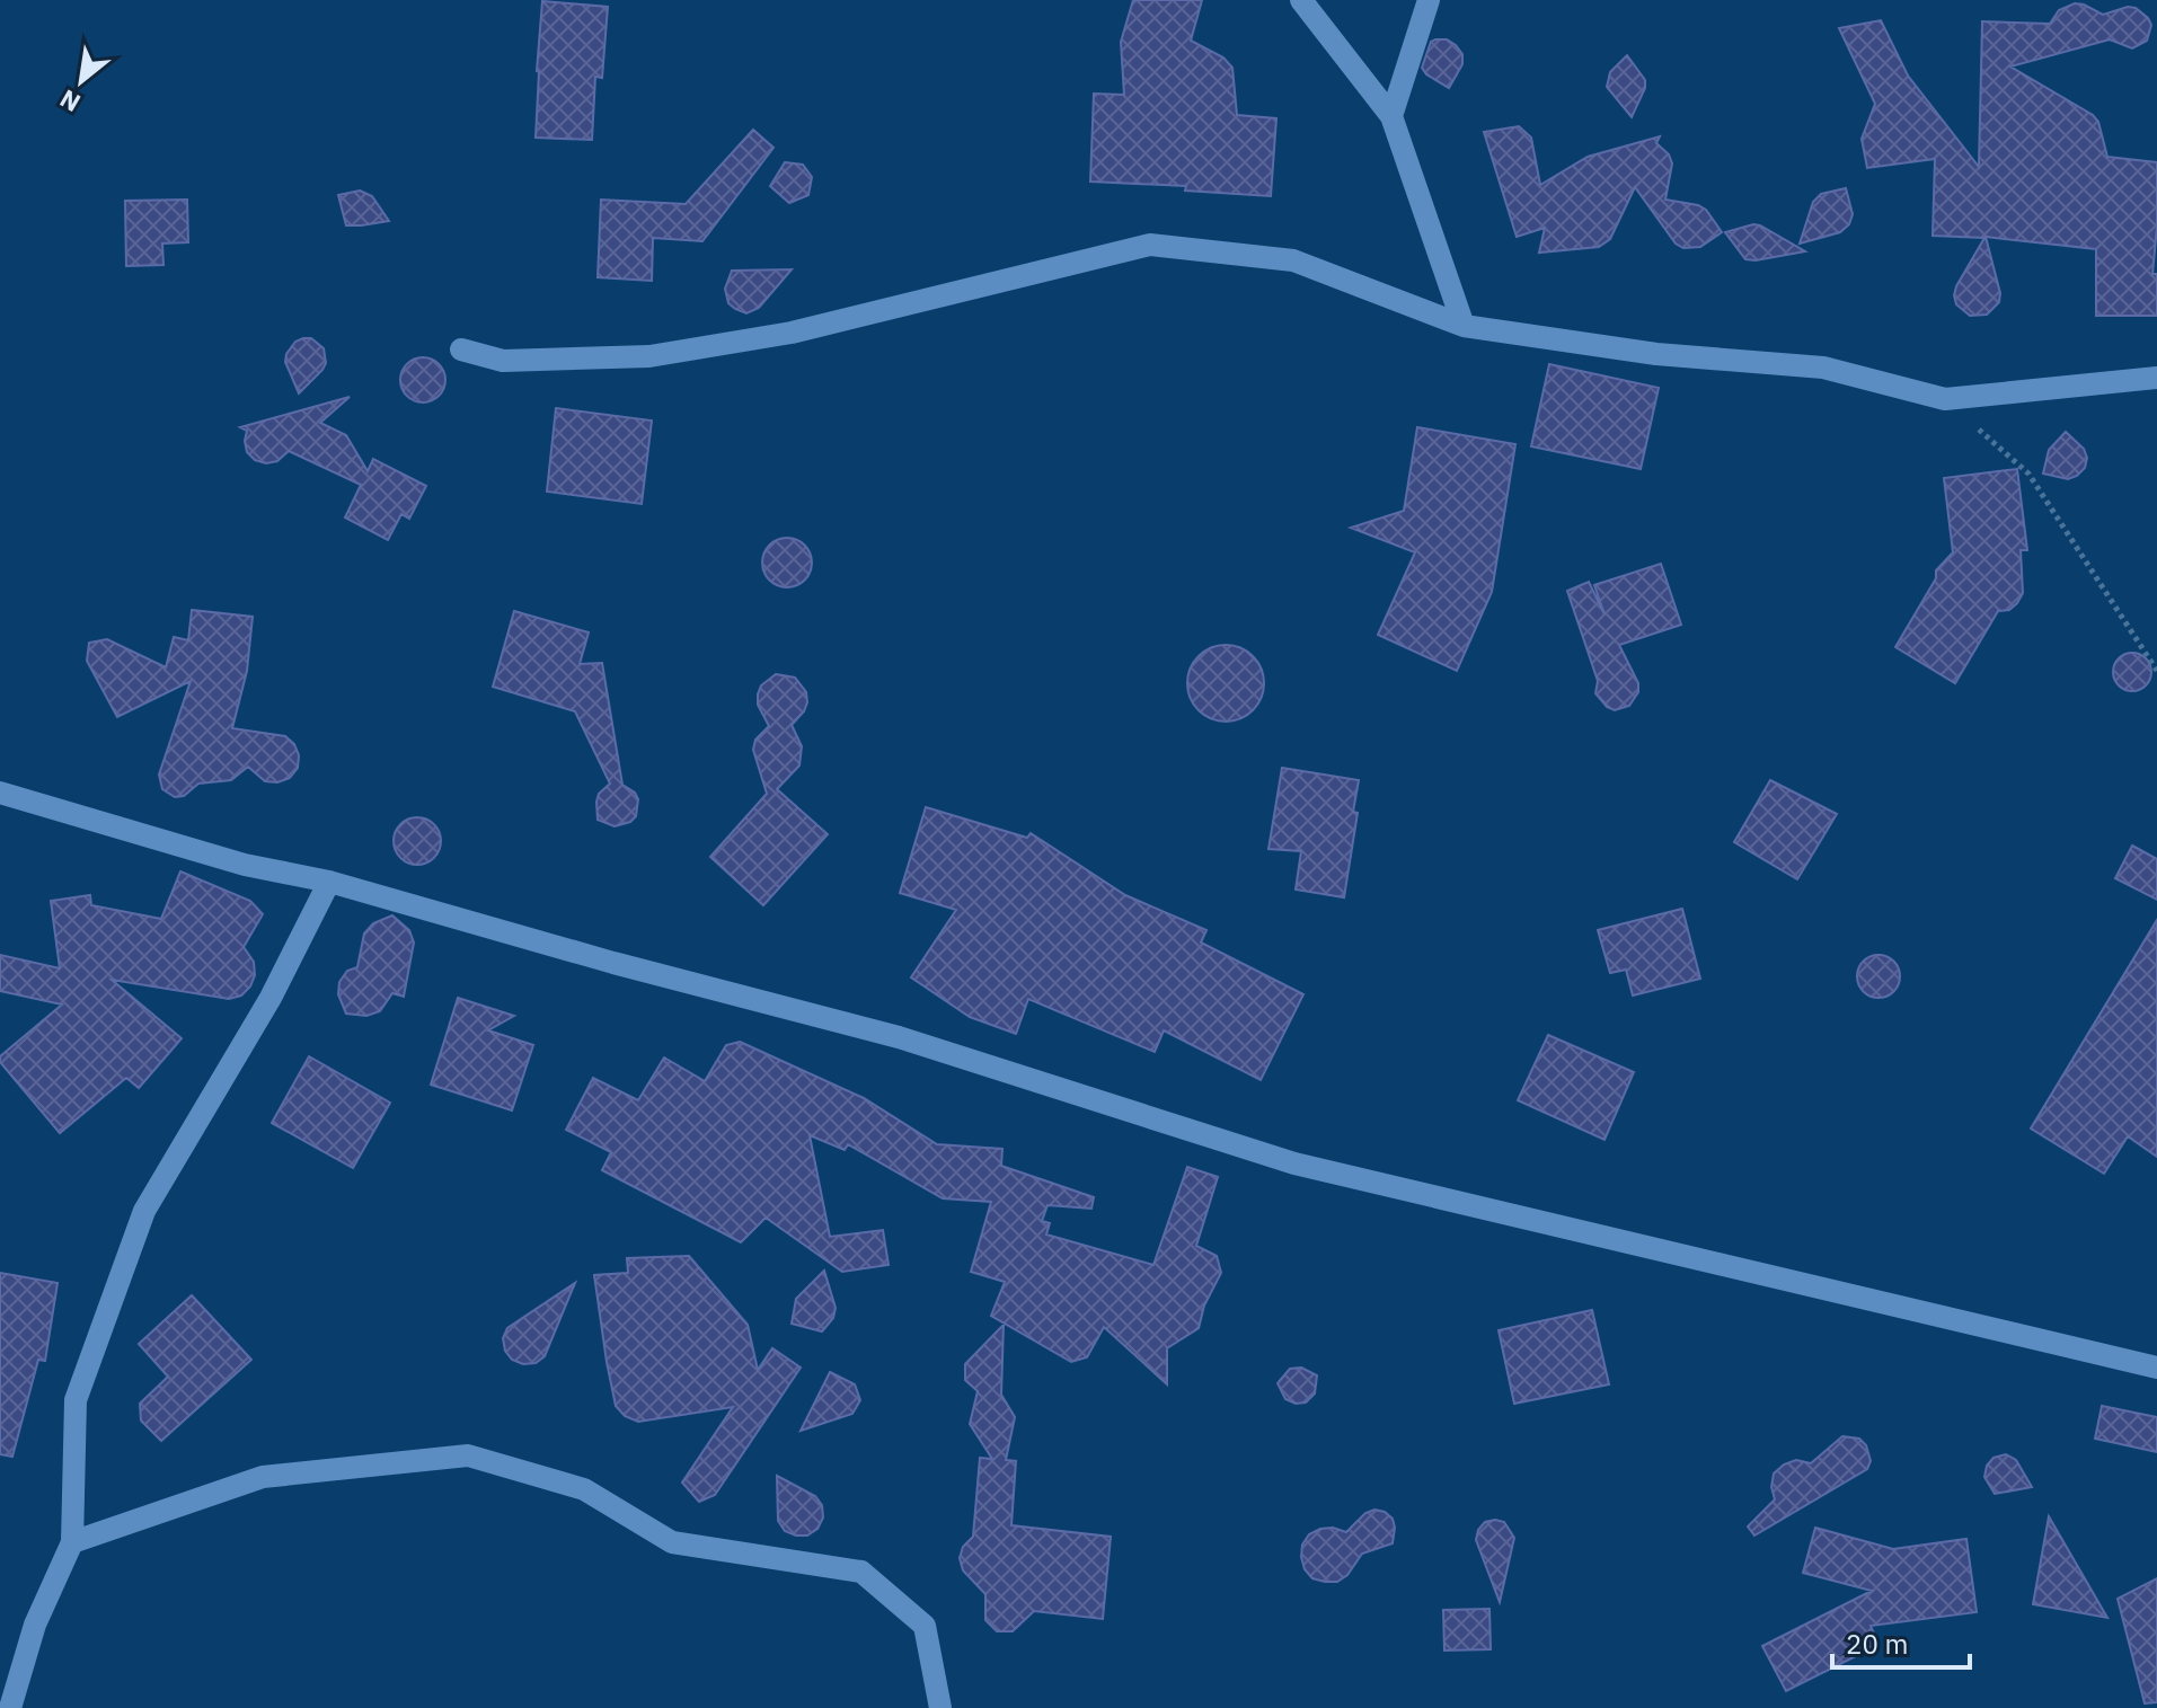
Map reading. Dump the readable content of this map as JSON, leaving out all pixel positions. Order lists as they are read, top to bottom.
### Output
{
  "scale_bar": "20 m",
  "north": "bottom left"
}
